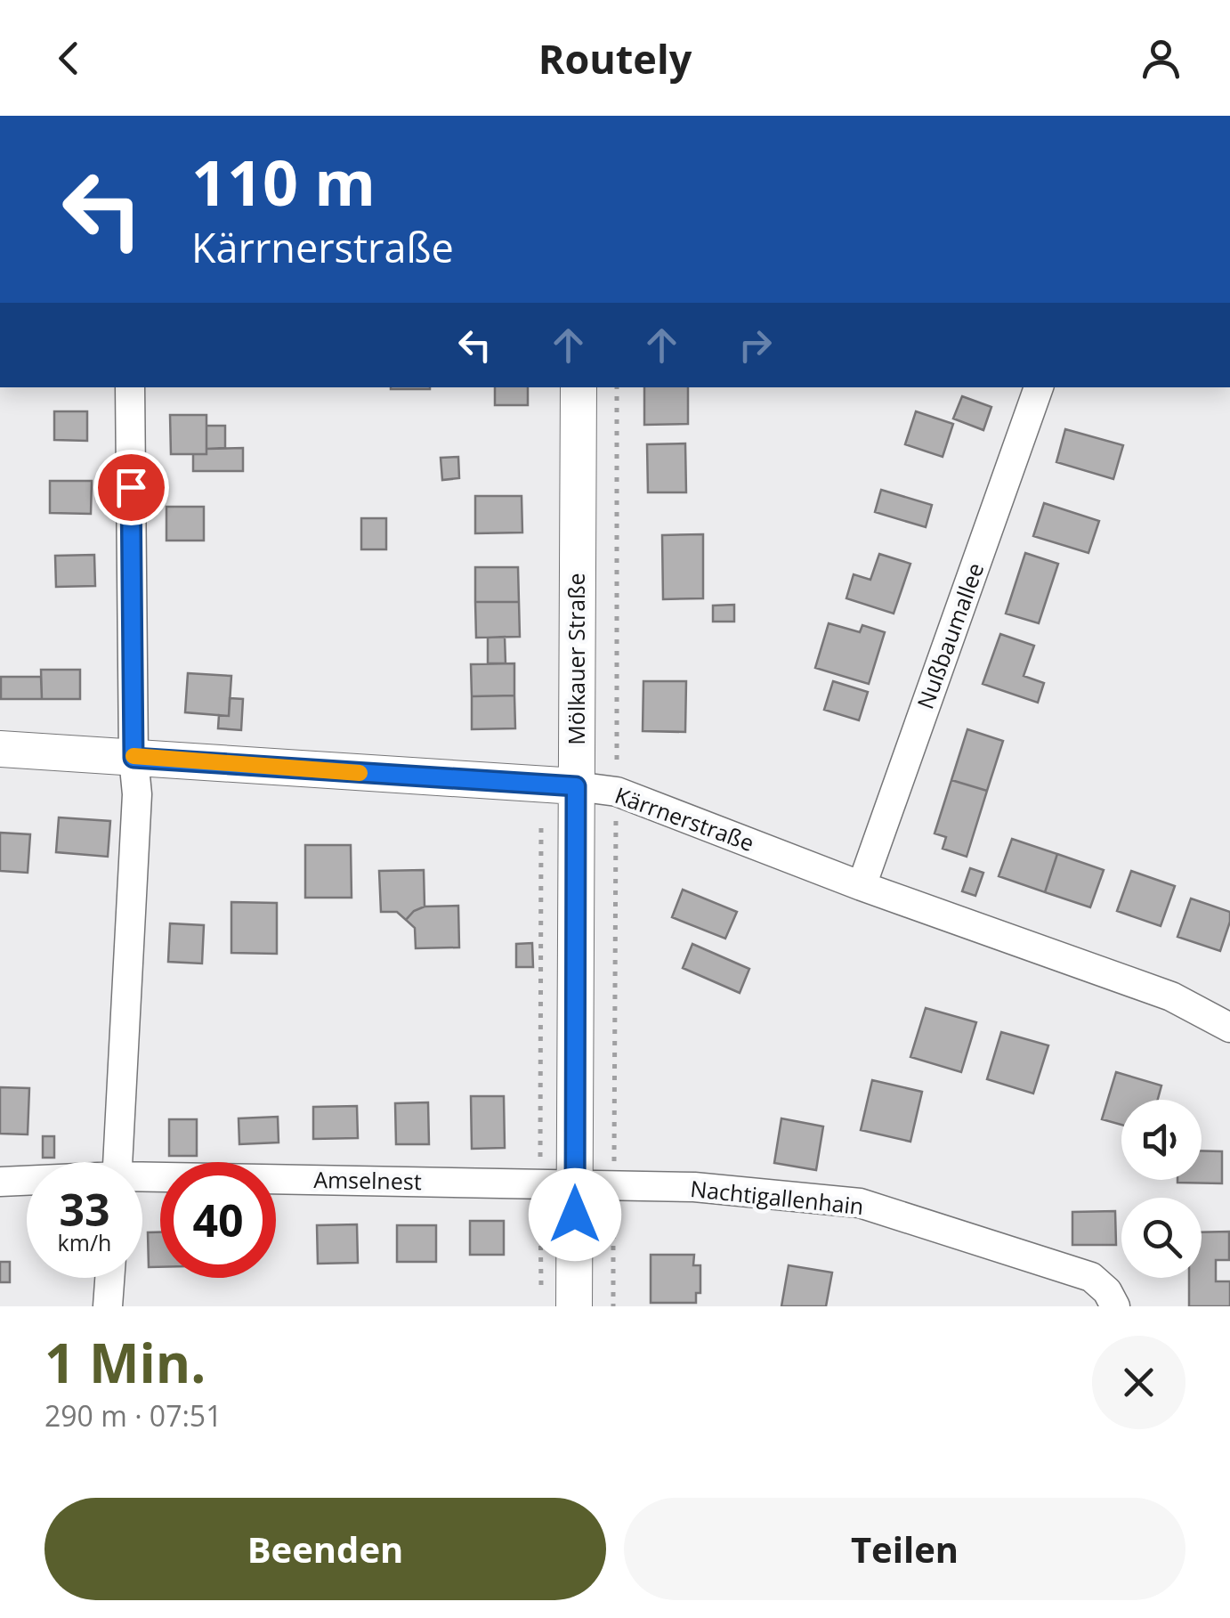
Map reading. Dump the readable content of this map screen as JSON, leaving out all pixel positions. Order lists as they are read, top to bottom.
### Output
{
  "streets": {
    "street": [
      "Nußbaumallee",
      "Mölkauer Straße",
      "Kärrnerstraße",
      "Amselnest",
      "Nachtigallenhain"
    ]
  },
  "crossings": [
    ["Nußbaumallee", "Kärrnerstraße"],
    ["Mölkauer Straße", "Kärrnerstraße"],
    ["Mölkauer Straße", "Amselnest"],
    ["Mölkauer Straße", "Nachtigallenhain"],
    ["Amselnest", "Nachtigallenhain"]
  ],
  "page": {
    "header": "Routely",
    "turn": ["110 m", "Kärrnerstraße"],
    "speed": "33 km/h",
    "limit": "40",
    "heading": ["1 Min.", "290 m · 07:51"],
    "buttons": ["Beenden", "Teilen"]
  }
}
